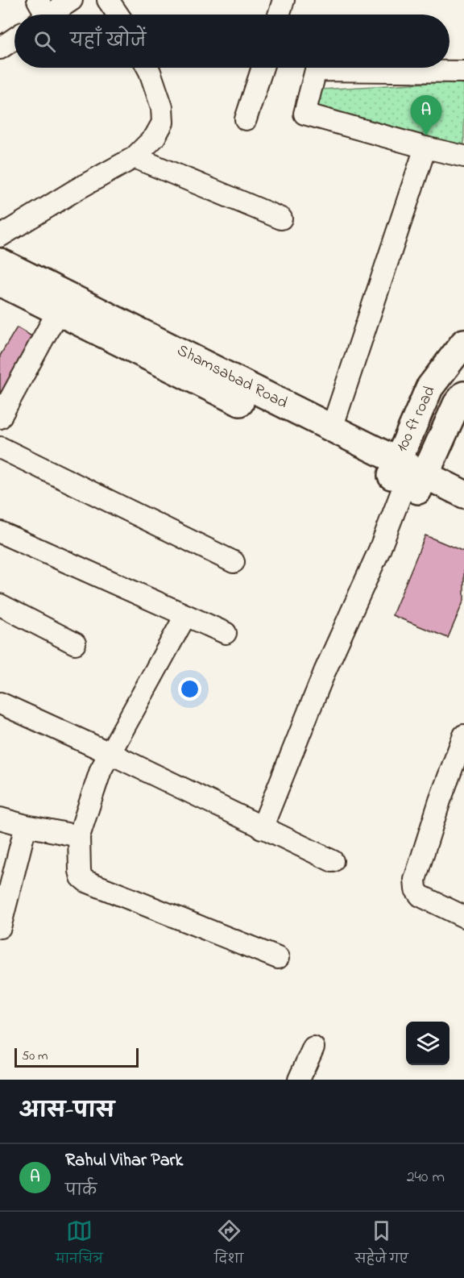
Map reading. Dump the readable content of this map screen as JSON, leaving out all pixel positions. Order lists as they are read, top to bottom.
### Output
{
  "streets": {
    "main road": ["Shamsabad Road", "100 ft road"]
  },
  "crossings": [
    ["Shamsabad Road", "100 ft road"]
  ],
  "scale_bar": "50 m",
  "page": {
    "search": "यहाँ खोजें",
    "pins": "A",
    "scale": "50 m",
    "heading": "आस-पास",
    "list": [
      {
        "mark": "A",
        "name": "Rahul Vihar Park",
        "note": "पार्क",
        "value": "240 m"
      }
    ],
    "nav": ["मानचित्र", "दिशा", "सहेजे गए"]
  }
}
